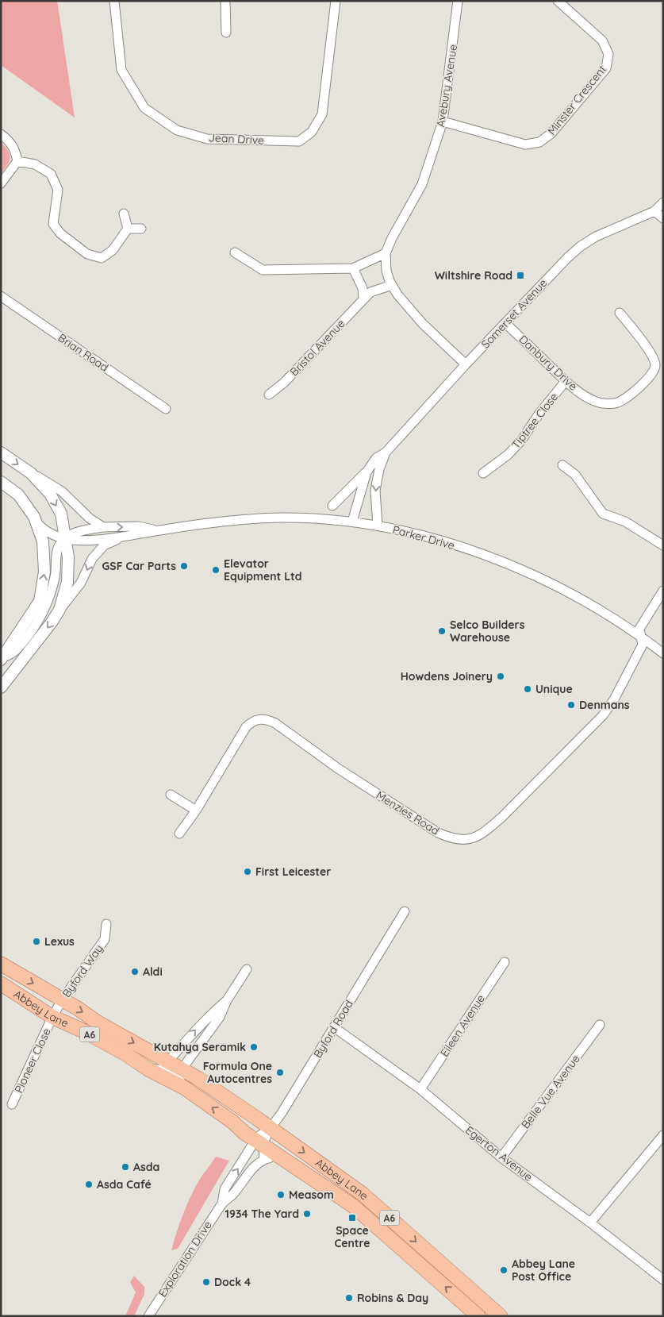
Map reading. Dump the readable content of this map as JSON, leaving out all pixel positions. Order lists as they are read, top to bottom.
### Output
{
  "streets": {
    "main road": ["Abbey Lane", "A6"],
    "street": [
      "Avebury Avenue",
      "Minster Crescent",
      "Jean Drive",
      "Somerset Avenue",
      "Bristol Avenue",
      "Brian Road",
      "Danbury Drive",
      "Tiptree Close",
      "Parker Drive",
      "Menzies Road",
      "Byford Way",
      "Eileen Avenue",
      "Byford Road",
      "Pioneer Close",
      "Belle Vue Avenue",
      "Egerton Avenue",
      "Exploration Drive"
    ]
  },
  "crossings": [
    ["Avebury Avenue", "Minster Crescent"],
    ["Avebury Avenue", "Somerset Avenue"],
    ["Avebury Avenue", "Bristol Avenue"],
    ["Somerset Avenue", "Danbury Drive"],
    ["Somerset Avenue", "Parker Drive"],
    ["Danbury Drive", "Tiptree Close"],
    ["Parker Drive", "Menzies Road"],
    ["Byford Way", "Abbey Lane"],
    ["Byford Way", "Pioneer Close"],
    ["Abbey Lane", "Byford Road"],
    ["Abbey Lane", "Pioneer Close"],
    ["Abbey Lane", "Exploration Drive"],
    ["Eileen Avenue", "Egerton Avenue"],
    ["Byford Road", "Egerton Avenue"],
    ["Byford Road", "Exploration Drive"],
    ["Belle Vue Avenue", "Egerton Avenue"]
  ],
  "places": {
    "transit": ["Wiltshire Road", "Space Centre"],
    "other": [
      "GSF Car Parts",
      "Elevator Equipment Ltd",
      "Selco Builders Warehouse",
      "Howdens Joinery",
      "Unique",
      "Denmans",
      "First Leicester",
      "Lexus",
      "Aldi",
      "Kutahya Seramik",
      "Formula One Autocentres",
      "Asda",
      "Asda Café",
      "Measom",
      "1934 The Yard",
      "Abbey Lane Post Office",
      "Dock 4",
      "Robins & Day"
    ]
  }
}
